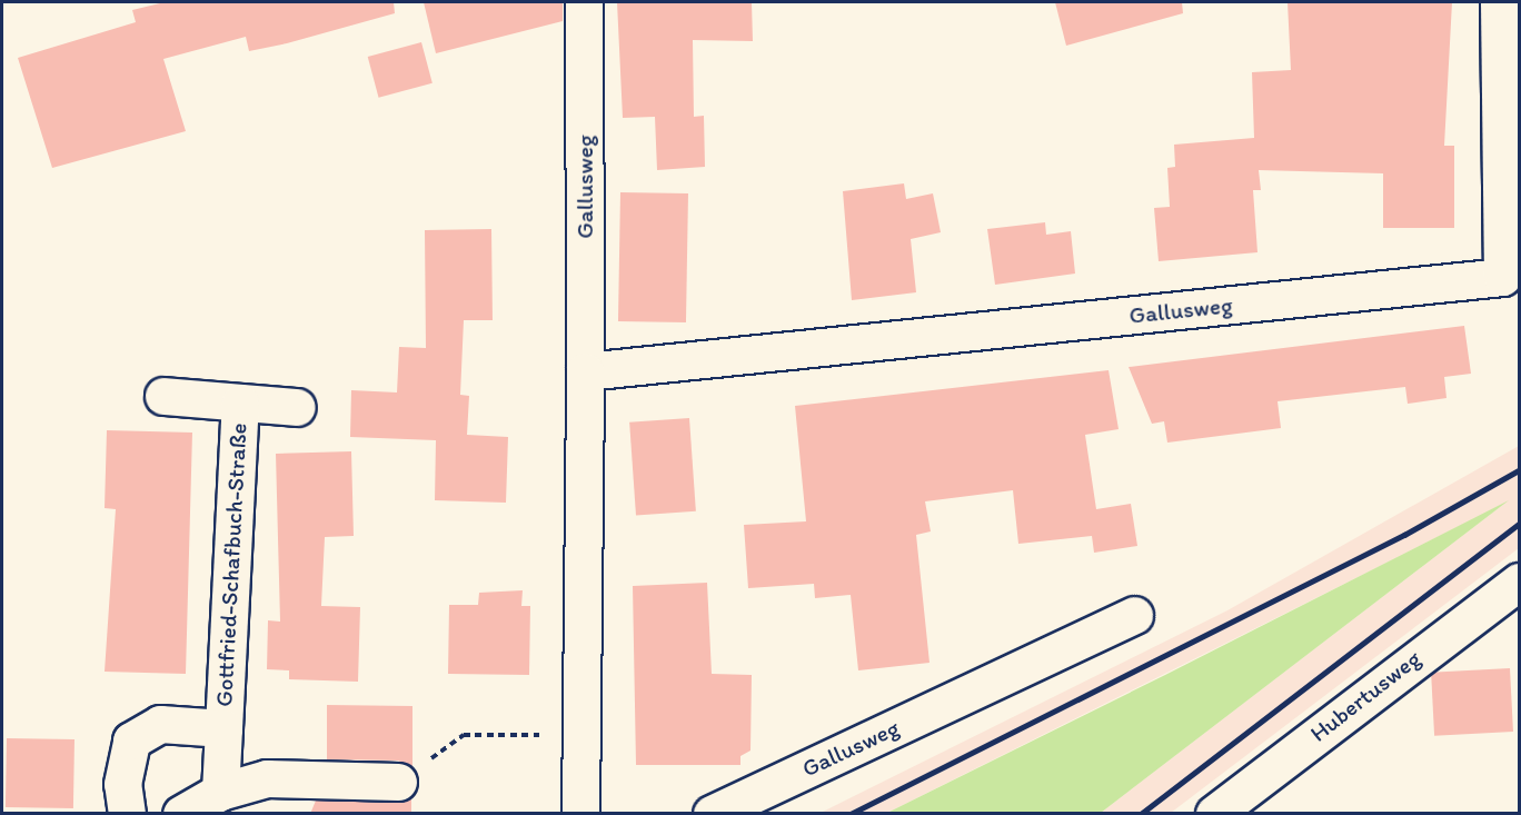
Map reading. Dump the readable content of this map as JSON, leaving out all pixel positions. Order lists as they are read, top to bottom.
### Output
{
  "streets": {
    "street": ["Gallusweg", "Gottfried-Schafbuch-Straße", "Hubertusweg"]
  }
}
